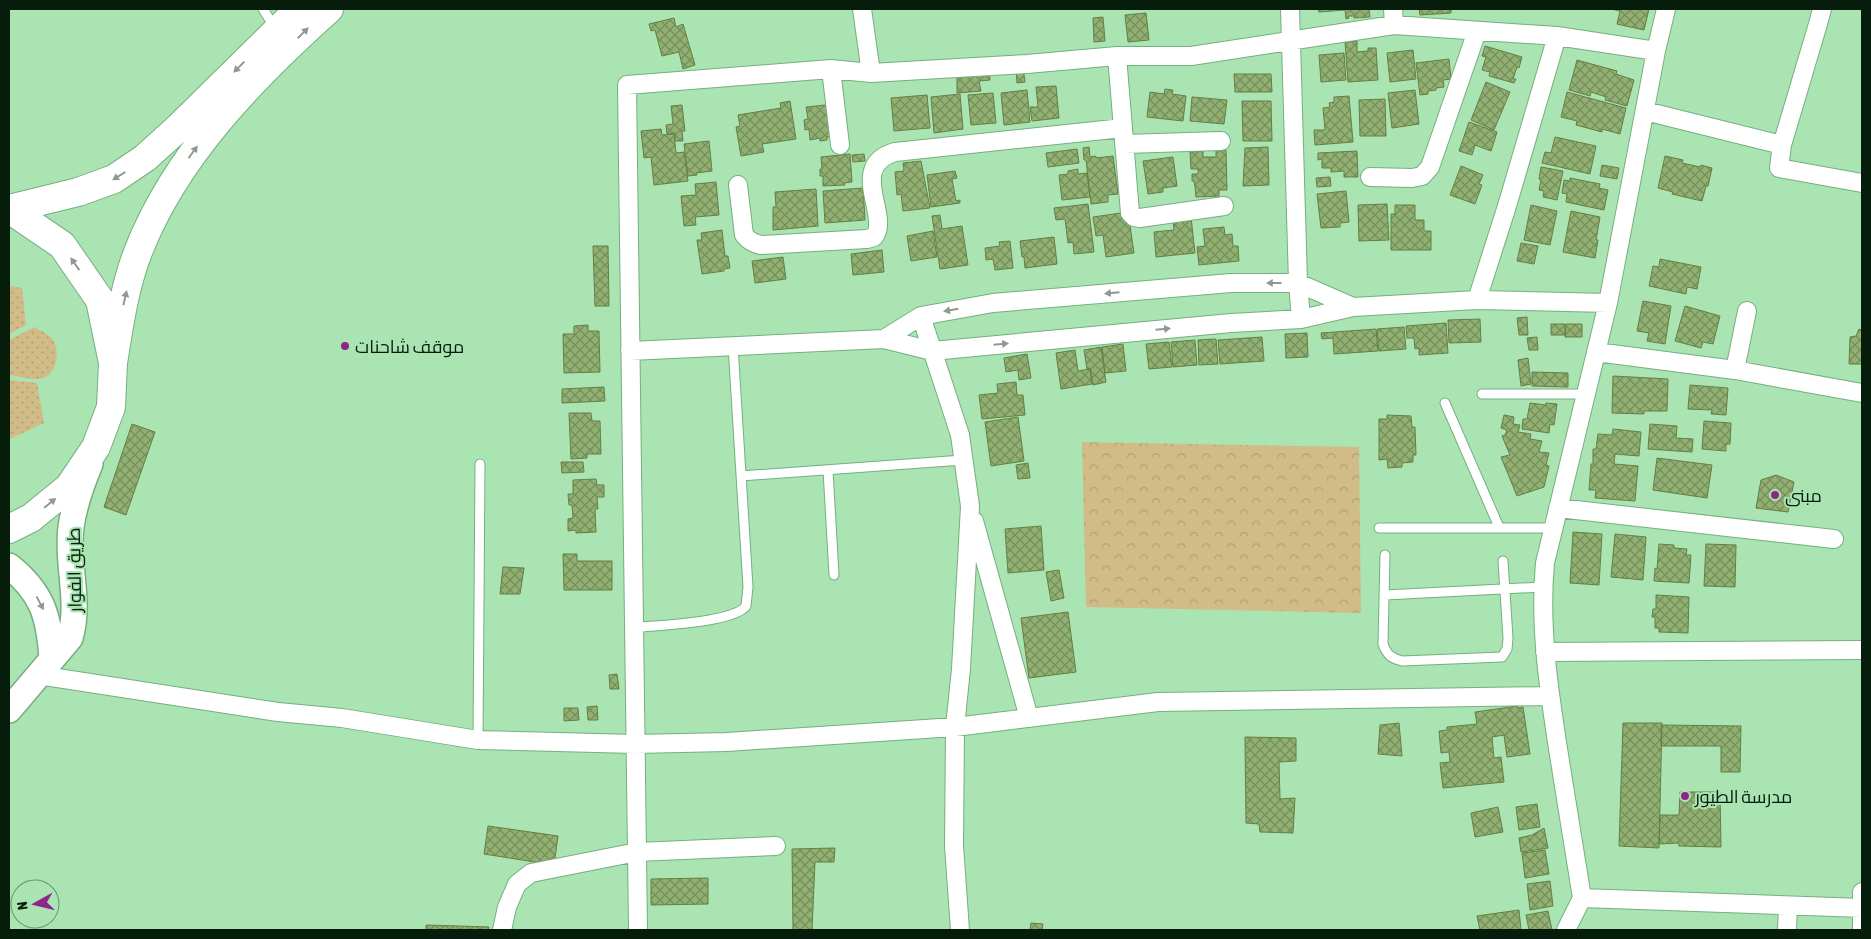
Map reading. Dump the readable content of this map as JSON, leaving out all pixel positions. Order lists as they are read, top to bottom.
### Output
{
  "streets": {
    "main road": ["طريق الفوار"]
  },
  "places": ["موقف شاحنات", "مبنى", "مدرسة الطيور"],
  "north": "left"
}
